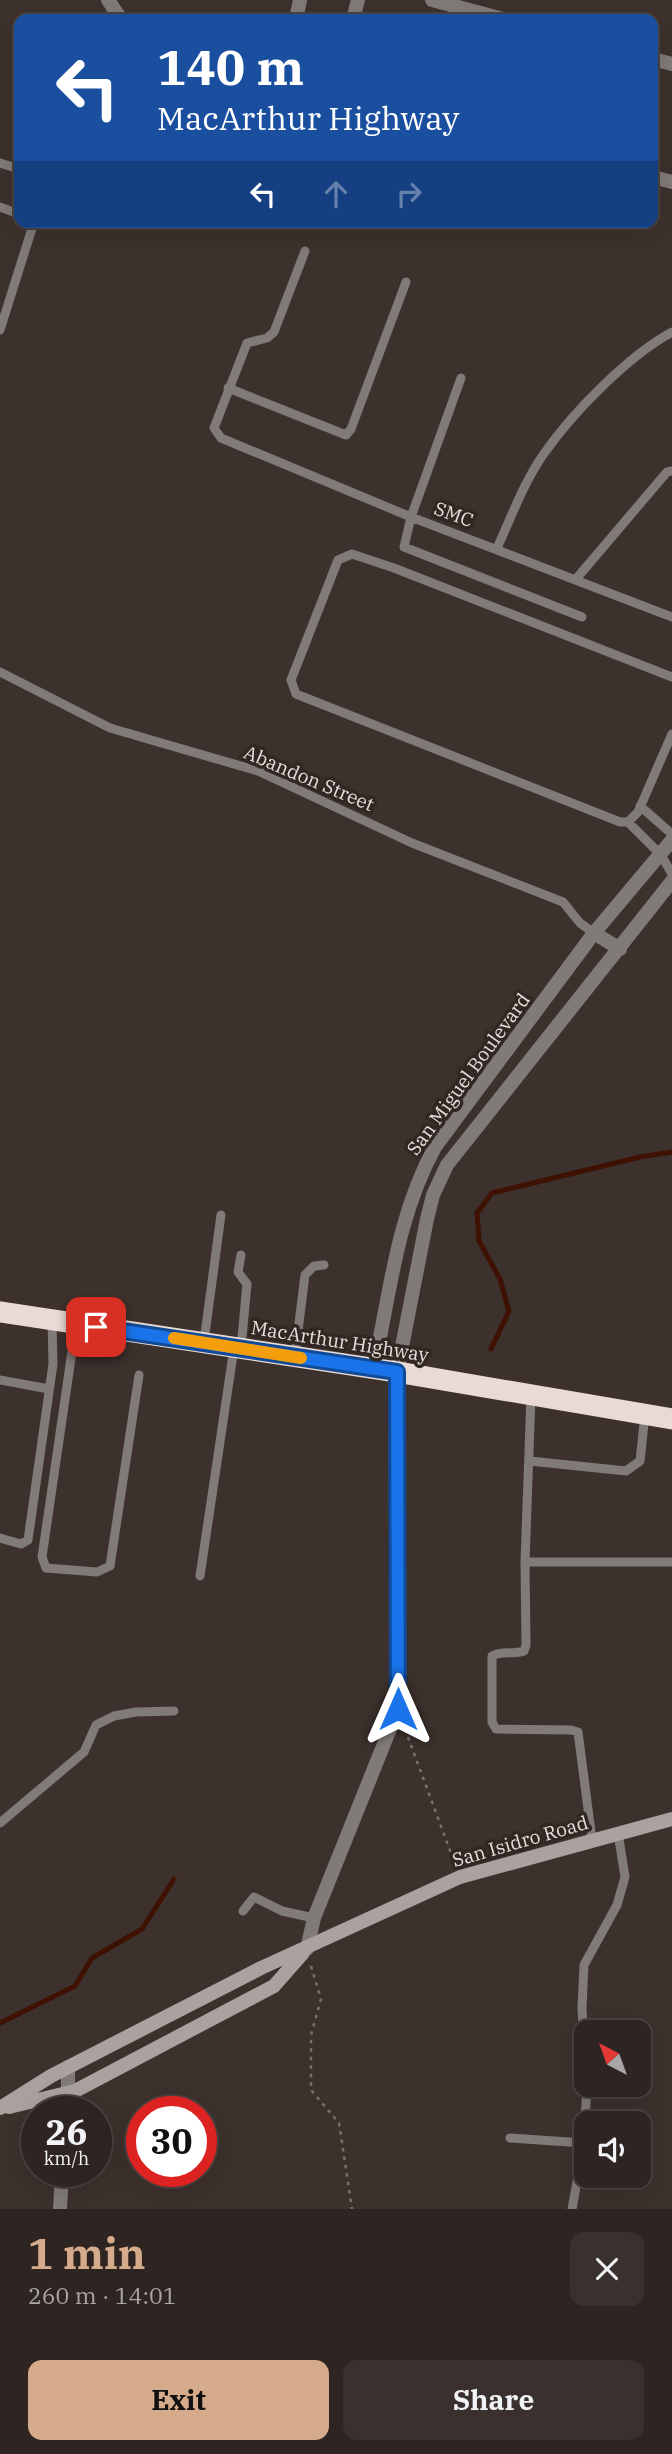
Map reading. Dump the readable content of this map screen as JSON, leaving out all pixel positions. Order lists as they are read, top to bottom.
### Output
{
  "streets": {
    "highway": ["MacArthur Highway"],
    "main road": ["San Isidro Road"],
    "street": ["San Miguel Boulevard"],
    "lane": ["SMC", "Abandon Street"]
  },
  "crossings": [
    ["Abandon Street", "San Miguel Boulevard"],
    ["San Miguel Boulevard", "MacArthur Highway"]
  ],
  "north": "top left",
  "page": {
    "turn": ["140 m", "MacArthur Highway"],
    "speed": "26 km/h",
    "limit": "30",
    "heading": ["1 min", "260 m · 14:01"],
    "buttons": ["Exit", "Share"]
  }
}
